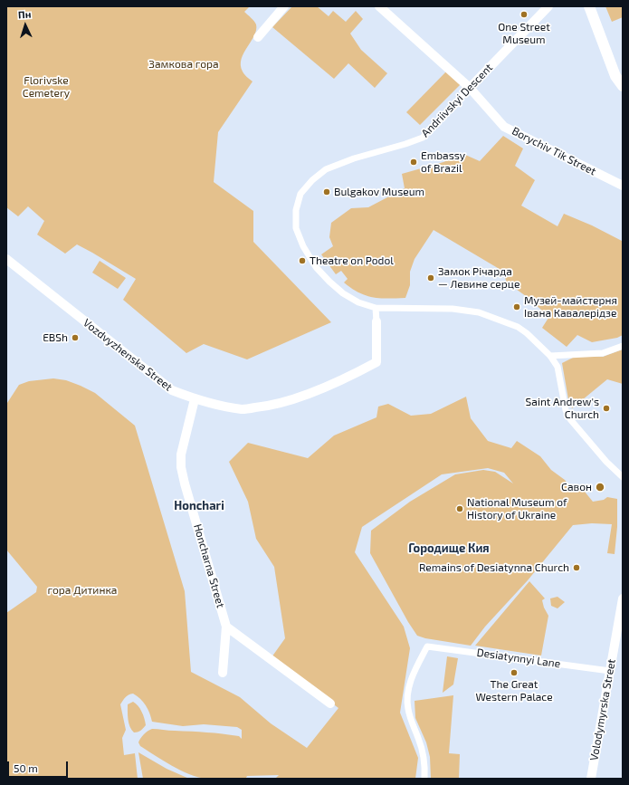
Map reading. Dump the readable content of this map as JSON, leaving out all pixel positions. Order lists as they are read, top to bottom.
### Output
{
  "streets": {
    "street": [
      "Andriivskyi Descent",
      "Borychiv Tik Street",
      "Vozdvyzhenska Street",
      "Honcharna Street",
      "Desiatynnyi Lane",
      "Volodymyrska Street"
    ]
  },
  "crossings": [
    ["Andriivskyi Descent", "Borychiv Tik Street"],
    ["Andriivskyi Descent", "Vozdvyzhenska Street"],
    ["Vozdvyzhenska Street", "Honcharna Street"],
    ["Desiatynnyi Lane", "Volodymyrska Street"]
  ],
  "districts": ["Honchari", "Городище Кия"],
  "parks": ["Замкова гора", "Florivske Cemetery", "гора Дитинка"],
  "places": [
    "One Street Museum",
    "Embassy of Brazil",
    "Bulgakov Museum",
    "Theatre on Podol",
    "Замок Річарда — Левине серце",
    "Музей-майстерня Івана Кавалерідзе",
    "EBSh",
    "Saint Andrew's Church",
    "Савон",
    "National Museum of History of Ukraine",
    "Remains of Desiatynna Church",
    "The Great Western Palace"
  ],
  "scale_bar": "50 m",
  "north": "top"
}
